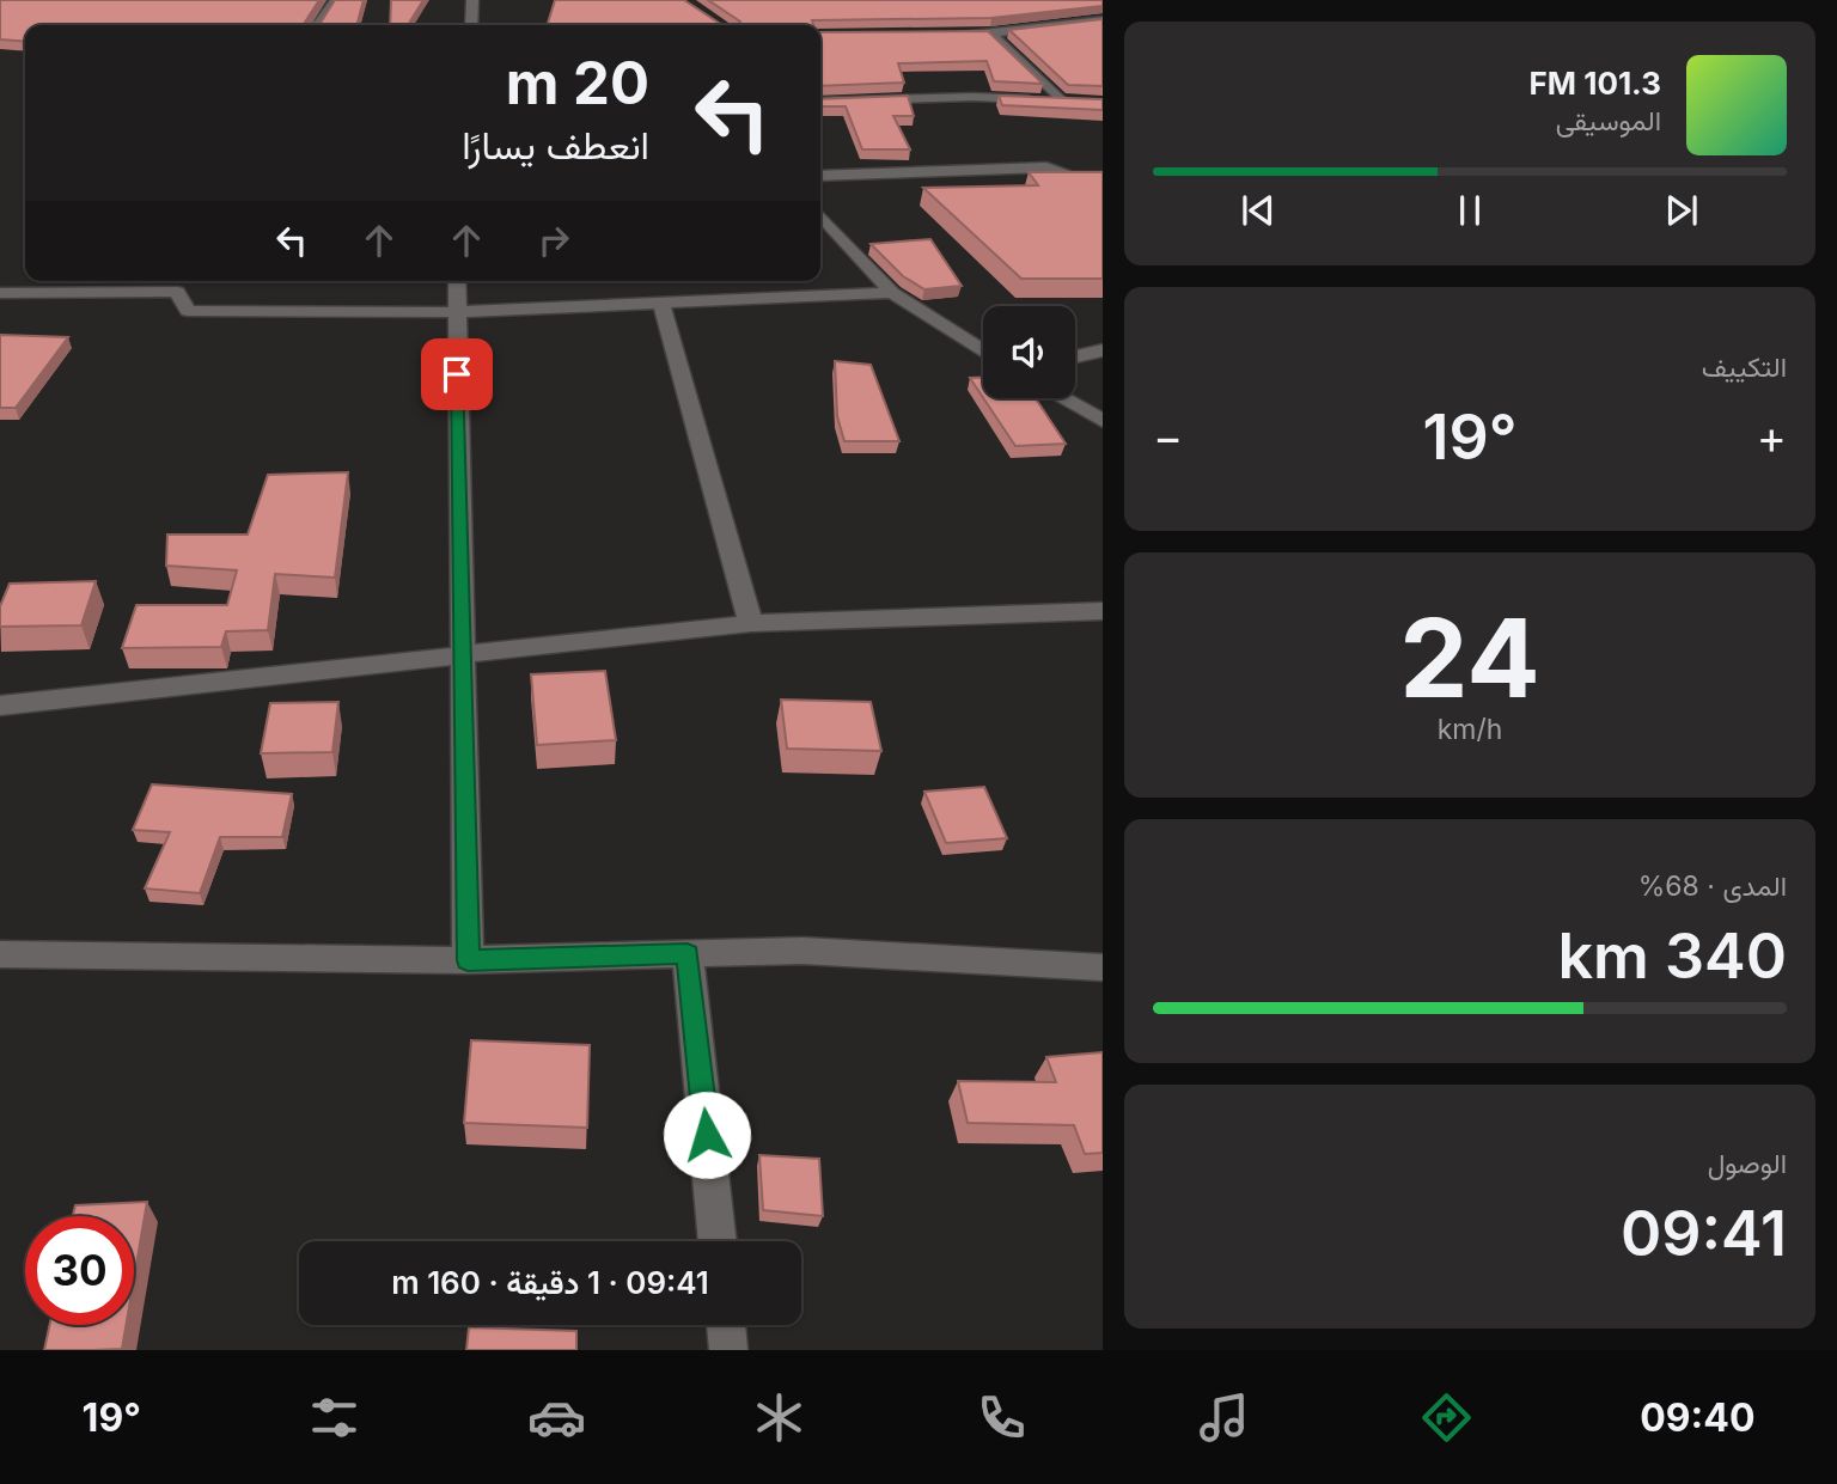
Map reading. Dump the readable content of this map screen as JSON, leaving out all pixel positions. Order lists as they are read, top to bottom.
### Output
{
  "page": {
    "turn": ["20 m", "انعطف يسارًا"],
    "song": ["101.3 FM", "الموسيقى"],
    "tile": [
      "التكييف",
      ["24", "km/h"],
      ["المدى · 68%", "340 km"],
      ["الوصول", "09:41"]
    ],
    "heat": ["−", "19°", "+"],
    "limit": "30",
    "trip": "09:41 · 1 دقيقة · 160 m",
    "tabs": ["09:40", "19°"]
  }
}
